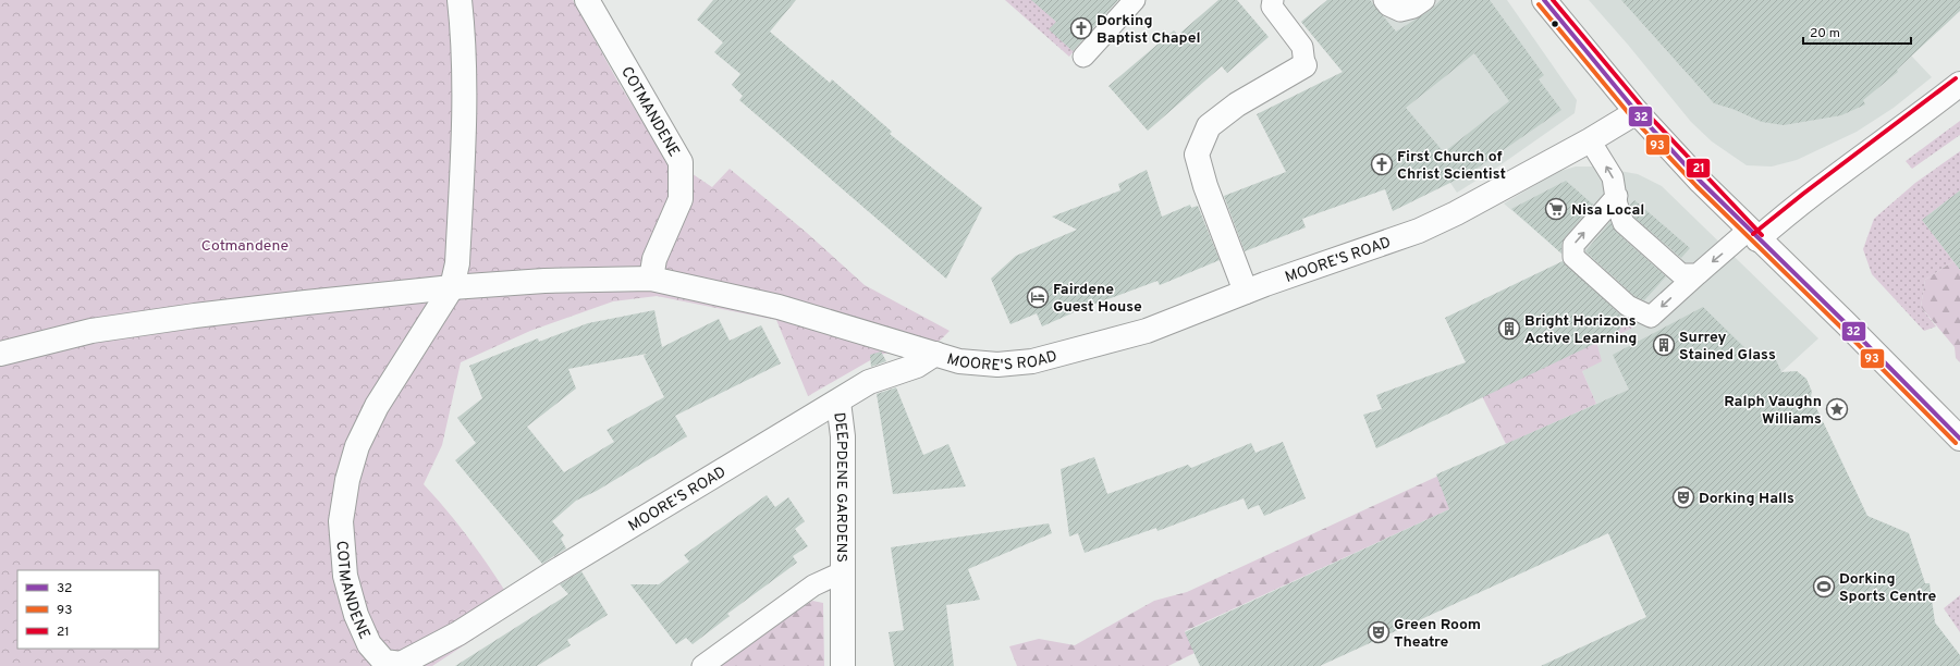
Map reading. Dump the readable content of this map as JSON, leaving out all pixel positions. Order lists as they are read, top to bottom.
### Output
{
  "streets": {
    "street": ["COTMANDENE", "MOORE'S ROAD", "DEEPDENE GARDENS"]
  },
  "crossings": [
    ["COTMANDENE", "MOORE'S ROAD"],
    ["MOORE'S ROAD", "DEEPDENE GARDENS"]
  ],
  "parks": ["Cotmandene"],
  "places": {
    "church": ["Dorking Baptist Chapel", "First Church of Christ Scientist"],
    "supermarket": ["Nisa Local"],
    "hotel": ["Fairdene Guest House"],
    "building": ["Bright Horizons Active Learning", "Surrey Stained Glass"],
    "place": ["Ralph Vaughn Williams"],
    "theatre": ["Dorking Halls", "Green Room Theatre"],
    "sports": ["Dorking Sports Centre"]
  },
  "lines": ["transit line 32", "transit line 21", "transit line 93"],
  "legend": ["32", "93", "21"],
  "scale_bar": "20 m"
}
